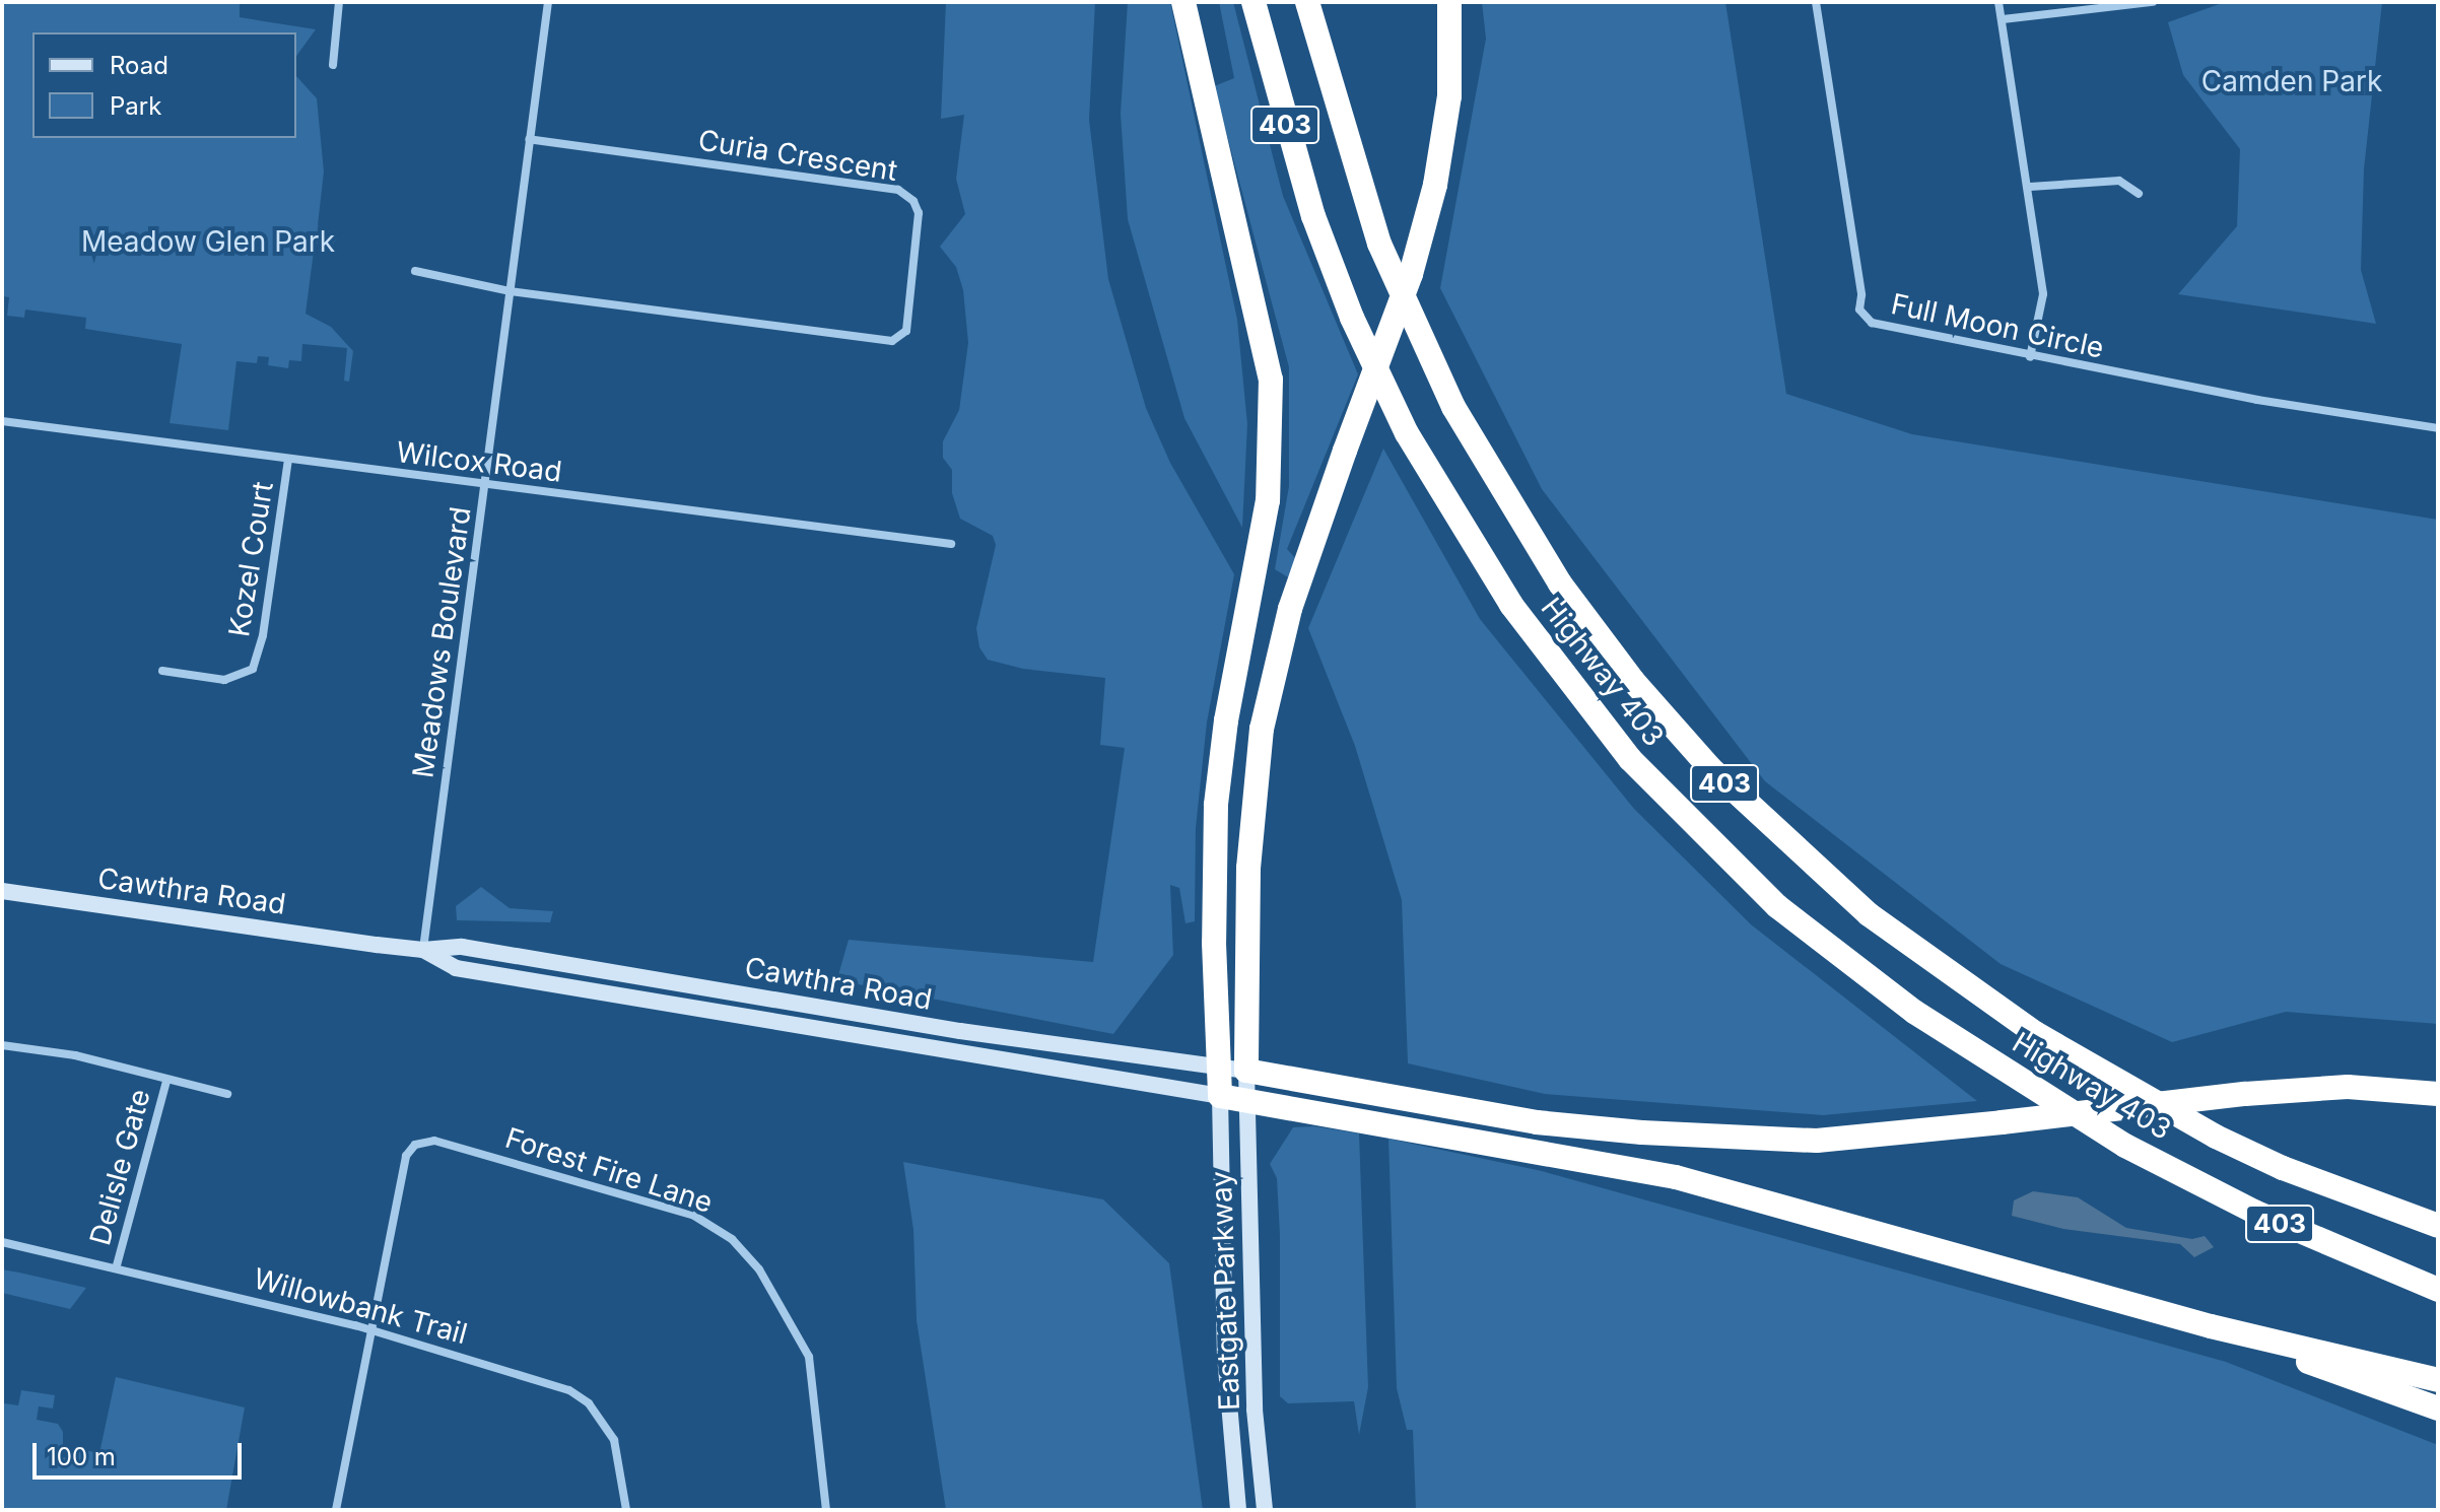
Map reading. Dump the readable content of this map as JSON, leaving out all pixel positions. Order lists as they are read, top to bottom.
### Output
{
  "streets": {
    "highway": ["403", "Highway 403"],
    "main road": ["Cawthra Road", "Eastgate Parkway"],
    "street": [
      "Curia Crescent",
      "Full Moon Circle",
      "Wilcox Road",
      "Kozel Court",
      "Meadows Boulevard",
      "Delisle Gate",
      "Forest Fire Lane",
      "Willowbank Trail"
    ]
  },
  "crossings": [
    ["Curia Crescent", "Meadows Boulevard"],
    ["Wilcox Road", "Kozel Court"],
    ["Wilcox Road", "Meadows Boulevard"],
    ["Meadows Boulevard", "Cawthra Road"],
    ["Cawthra Road", "Eastgate Parkway"],
    ["Delisle Gate", "Willowbank Trail"],
    ["Forest Fire Lane", "Willowbank Trail"]
  ],
  "parks": ["Camden Park", "Meadow Glen Park"],
  "legend": ["Road", "Park"],
  "scale_bar": "100 m"
}
